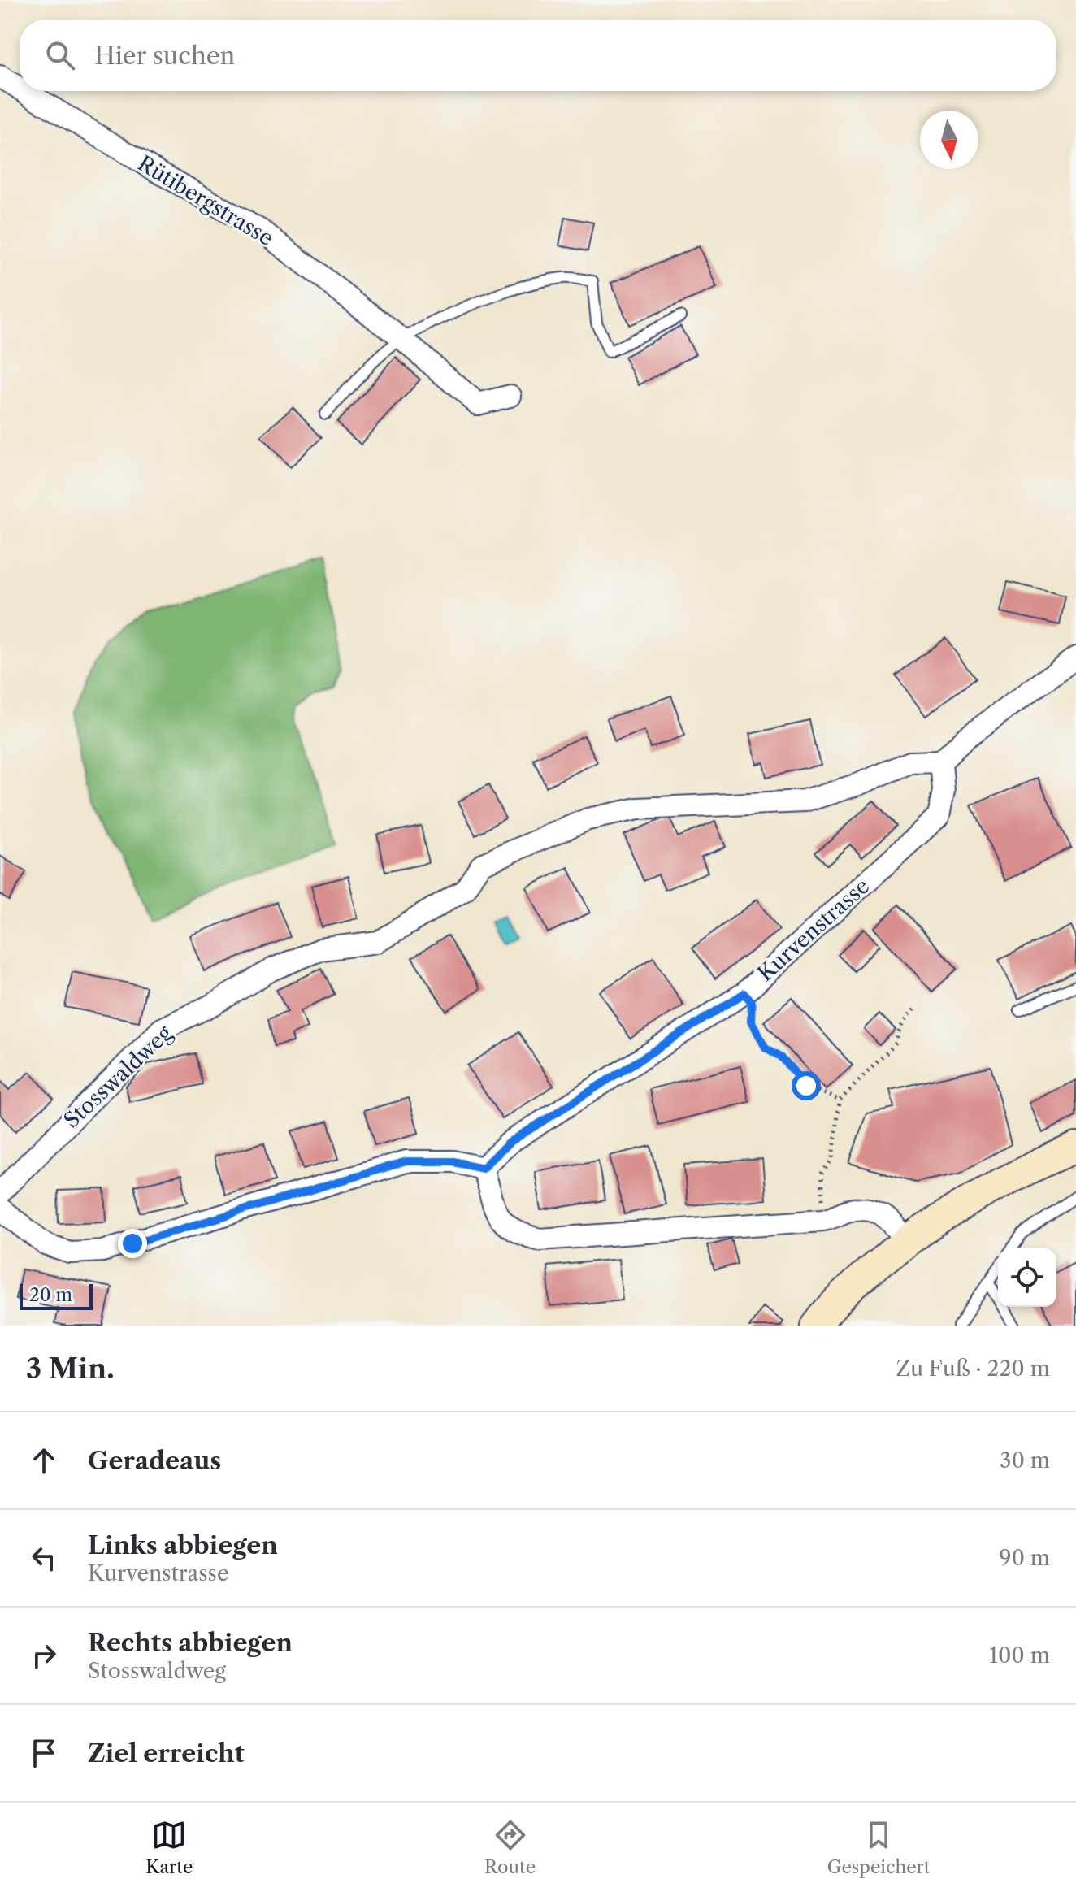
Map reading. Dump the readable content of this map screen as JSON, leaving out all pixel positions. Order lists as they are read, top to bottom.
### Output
{
  "streets": {
    "street": ["Rütibergstrasse", "Kurvenstrasse", "Stosswaldweg"]
  },
  "crossings": [
    ["Kurvenstrasse", "Stosswaldweg"]
  ],
  "scale_bar": "20 m",
  "north": "bottom",
  "page": {
    "search": "Hier suchen",
    "scale": "20 m",
    "heading": ["3 Min.", "Zu Fuß · 220 m"],
    "list": [
      ["Geradeaus", "30 m"],
      ["Links abbiegen", "Kurvenstrasse", "90 m"],
      ["Rechts abbiegen", "Stosswaldweg", "100 m"],
      "Ziel erreicht"
    ],
    "nav": ["Karte", "Route", "Gespeichert"]
  }
}
